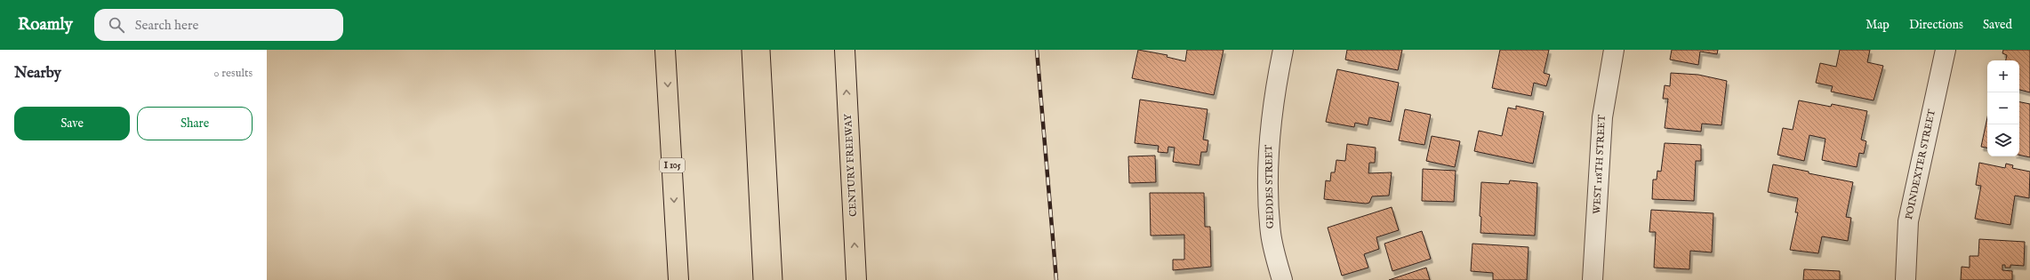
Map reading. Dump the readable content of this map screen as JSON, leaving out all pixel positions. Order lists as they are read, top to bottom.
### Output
{
  "streets": {
    "highway": ["I 105", "CENTURY FREEWAY"],
    "street": ["WEST 118TH STREET", "POINDEXTER STREET", "GEDDES STREET"]
  },
  "one_way": ["CENTURY FREEWAY"],
  "page": {
    "header": "Roamly",
    "search": "Search here",
    "nav": ["Map", "Directions", "Saved"],
    "heading": ["Nearby", "0 results"],
    "map_buttons": ["+", "−"],
    "buttons": ["Save", "Share"]
  }
}
